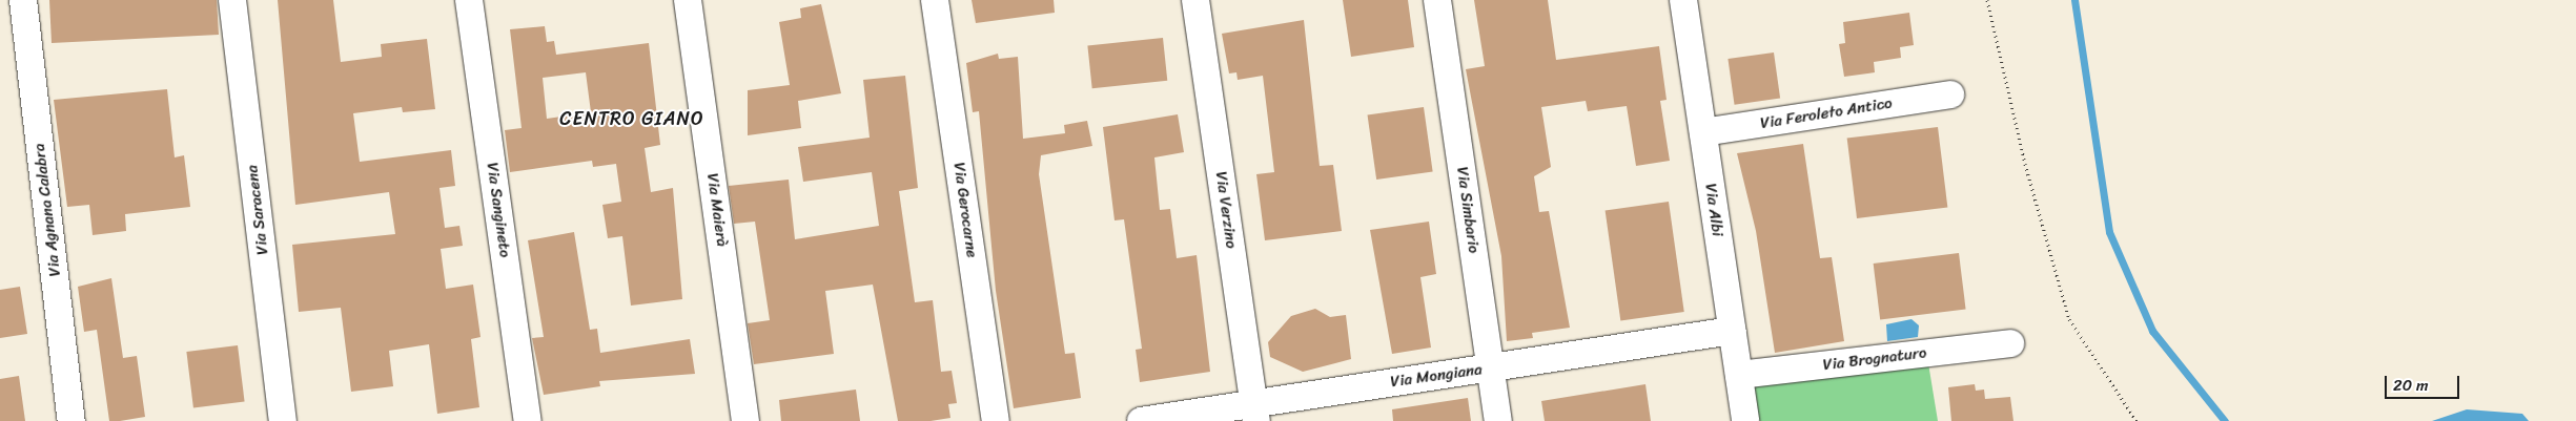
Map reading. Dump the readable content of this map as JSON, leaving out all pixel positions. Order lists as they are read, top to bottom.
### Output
{
  "streets": {
    "street": [
      "Via Feroleto Antico",
      "Via Agnana Calabra",
      "Via Saracena",
      "Via Sangineto",
      "Via Maierà",
      "Via Gerocarne",
      "Via Verzino",
      "Via Simbario",
      "Via Albi",
      "Via Brognaturo",
      "Via Mongiana"
    ]
  },
  "crossings": [
    ["Via Feroleto Antico", "Via Albi"],
    ["Via Verzino", "Via Mongiana"],
    ["Via Simbario", "Via Mongiana"],
    ["Via Albi", "Via Brognaturo"],
    ["Via Albi", "Via Mongiana"]
  ],
  "districts": ["CENTRO GIANO"],
  "scale_bar": "20 m"
}
